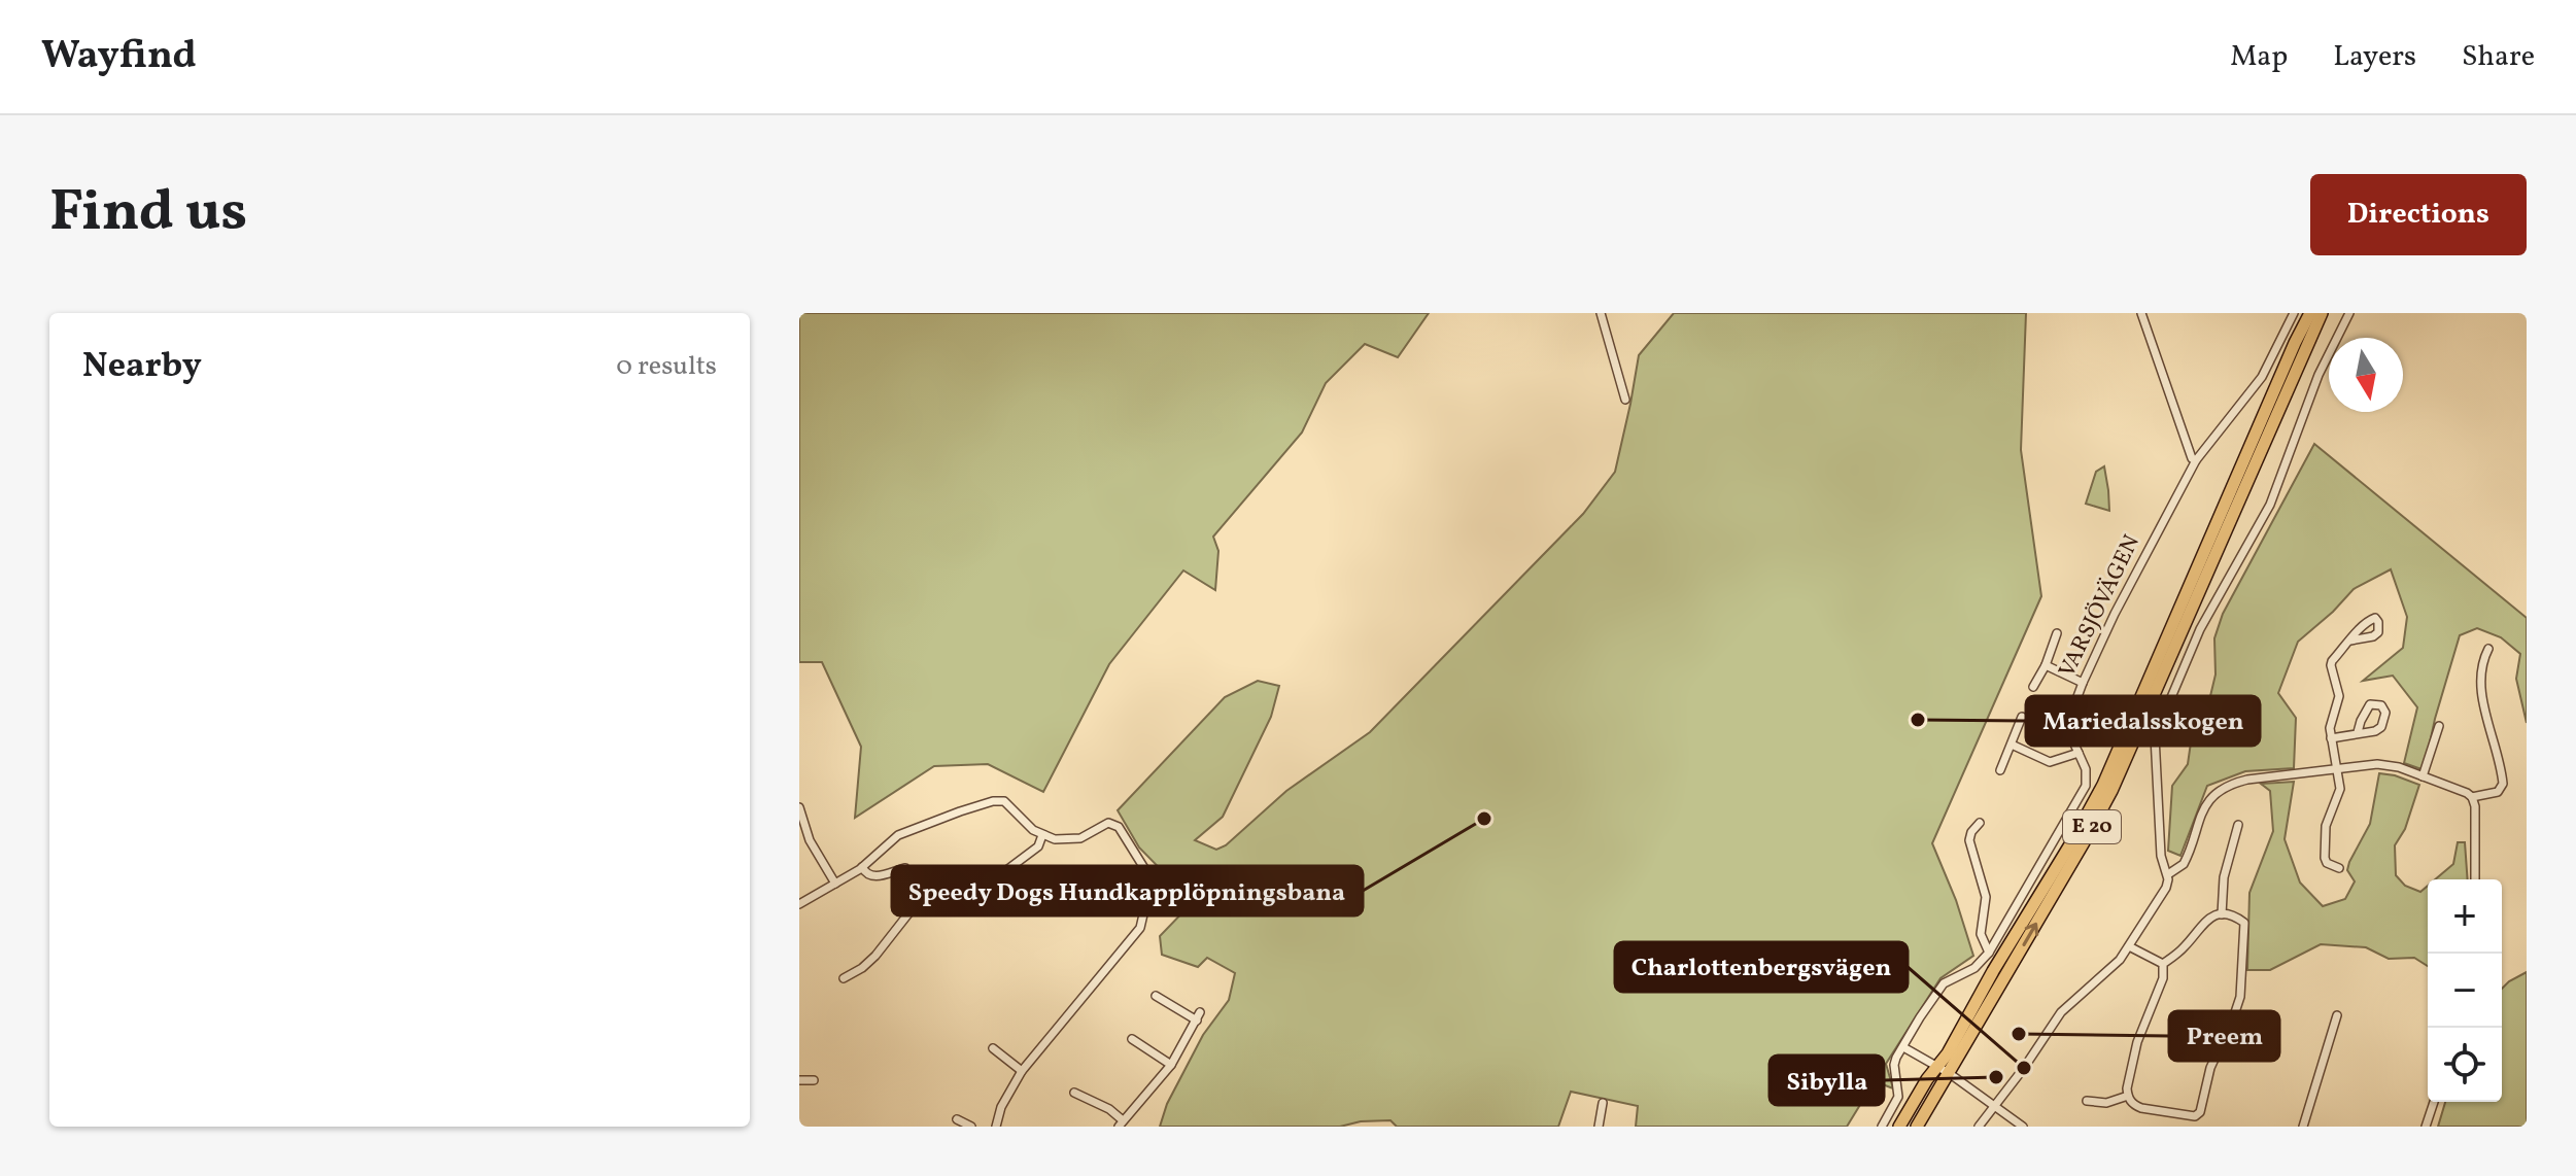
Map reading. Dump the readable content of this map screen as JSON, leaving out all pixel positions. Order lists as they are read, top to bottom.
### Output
{
  "streets": {
    "highway": ["E 20"],
    "street": ["VARSJÖVÄGEN"]
  },
  "places": [
    "Mariedalsskogen",
    "Speedy Dogs Hundkapplöpningsbana",
    "Preem",
    "Charlottenbergsvägen",
    "Sibylla"
  ],
  "north": "bottom",
  "page": {
    "header": "Wayfind",
    "nav": ["Map", "Layers", "Share"],
    "title": "Find us",
    "buttons": "Directions",
    "heading": ["Nearby", "0 results"],
    "map_buttons": ["+", "−"]
  }
}
